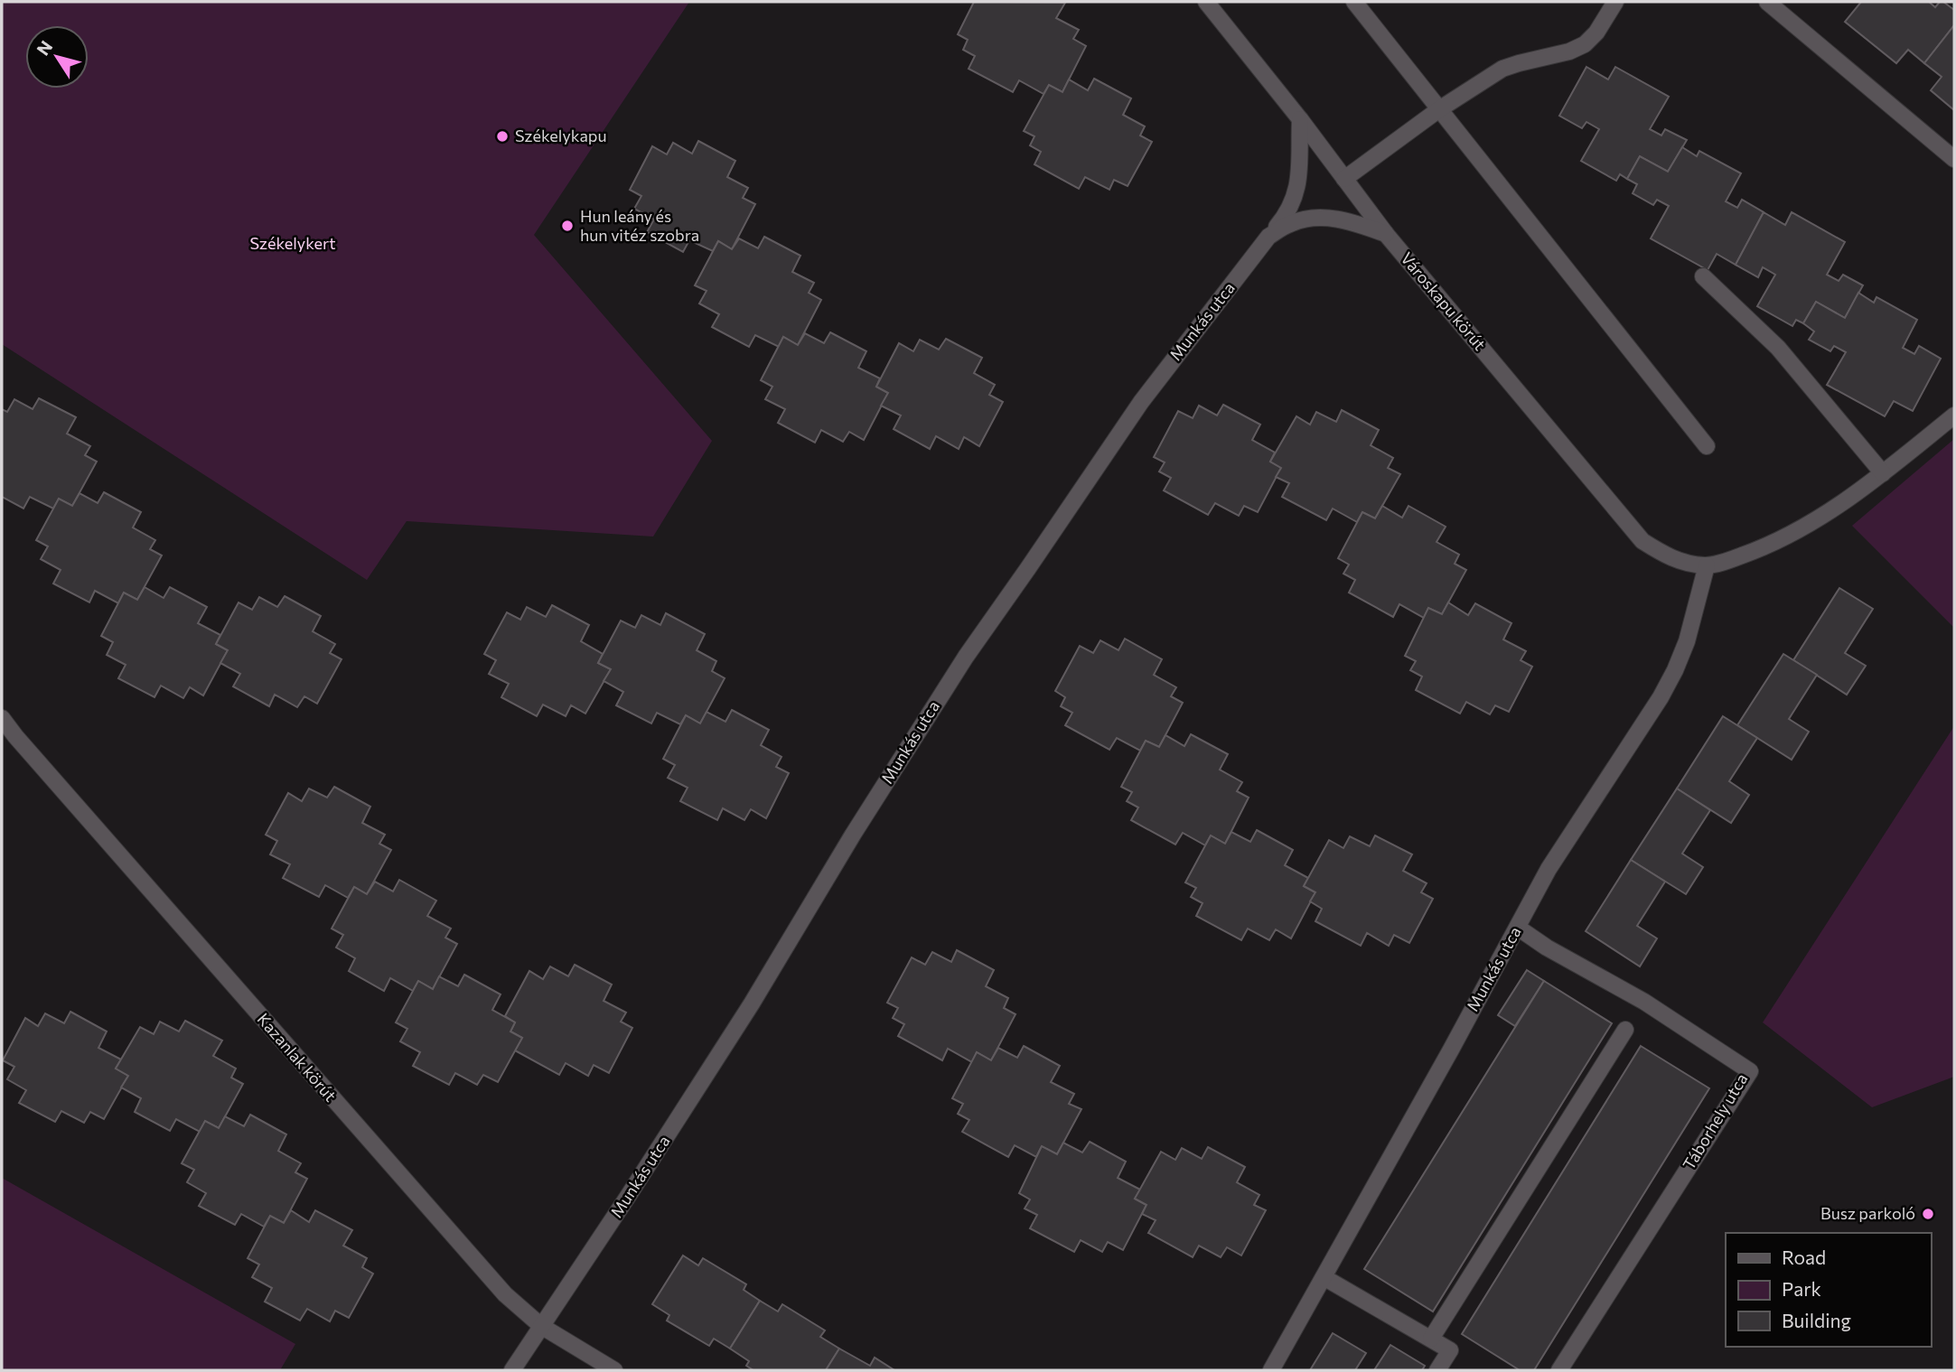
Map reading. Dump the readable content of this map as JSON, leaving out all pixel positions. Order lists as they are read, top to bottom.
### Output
{
  "streets": {
    "street": [
      "Városkapu körút",
      "Munkás utca",
      "Kazanlak körút",
      "Táborhely utca"
    ]
  },
  "crossings": [
    ["Városkapu körút", "Munkás utca"],
    ["Munkás utca", "Kazanlak körút"],
    ["Munkás utca", "Táborhely utca"]
  ],
  "parks": ["Székelykert"],
  "places": ["Székelykapu", "Hun leány és hun vitéz szobra", "Busz parkoló"],
  "legend": ["Road", "Park", "Building"],
  "north": "top left"
}
